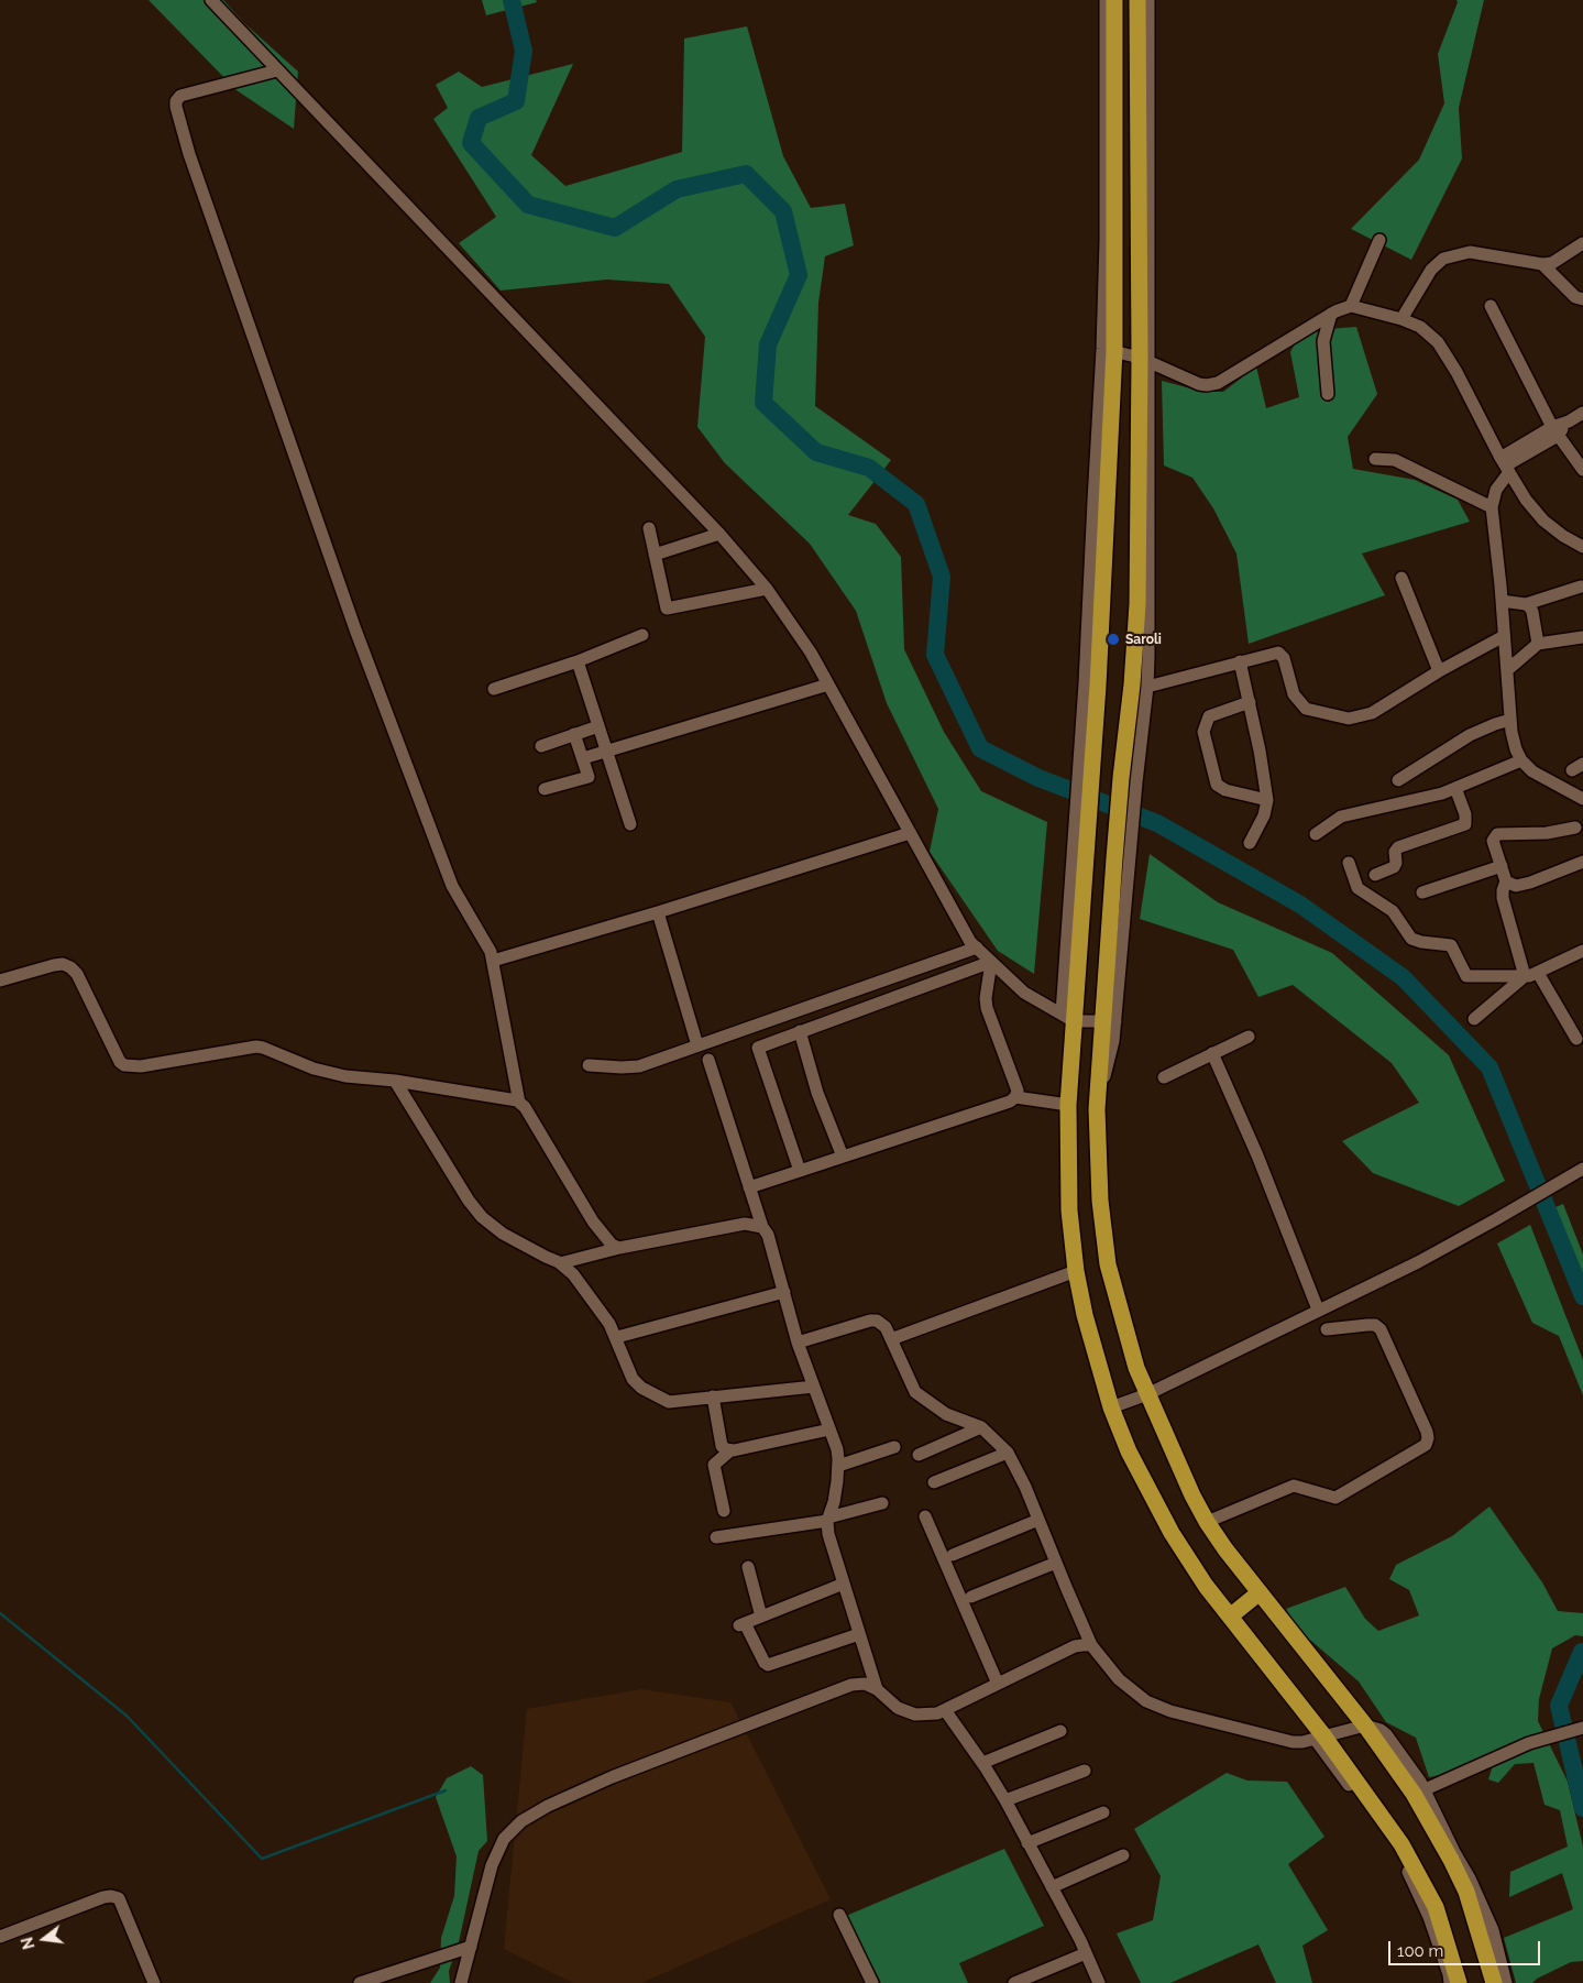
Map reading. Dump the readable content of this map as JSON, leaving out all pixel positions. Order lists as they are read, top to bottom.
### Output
{
  "places": ["Saroli"],
  "scale_bar": "100 m",
  "north": "left"
}
